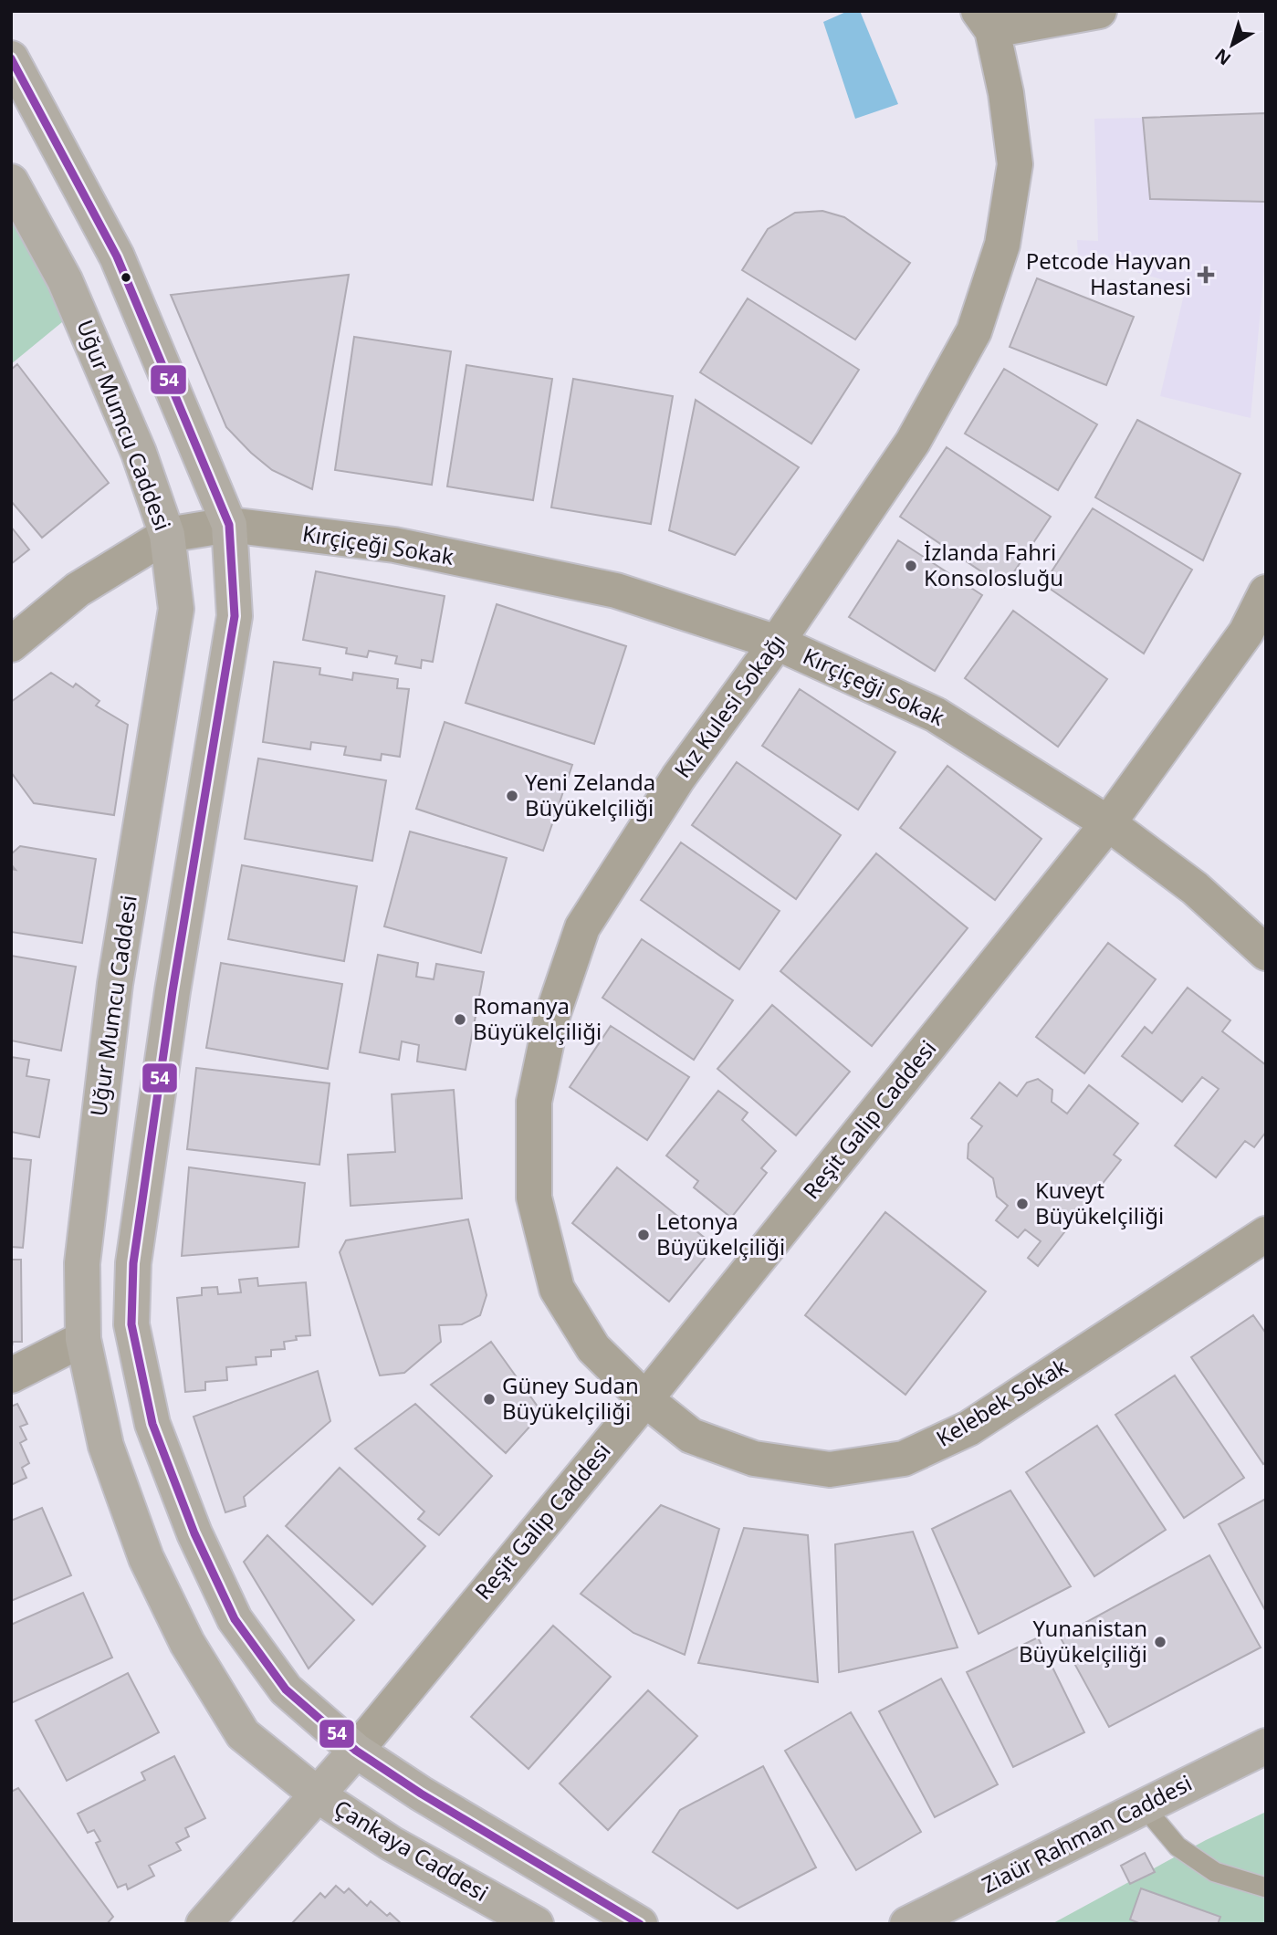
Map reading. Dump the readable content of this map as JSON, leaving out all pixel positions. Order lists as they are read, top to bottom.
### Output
{
  "streets": {
    "main road": [
      "Uğur Mumcu Caddesi",
      "Reşit Galip Caddesi",
      "Ziaür Rahman Caddesi",
      "Çankaya Caddesi"
    ],
    "street": ["Kırçiçeği Sokak", "Kız Kulesi Sokağı", "Kelebek Sokak"]
  },
  "crossings": [
    ["Uğur Mumcu Caddesi", "Kırçiçeği Sokak"],
    ["Uğur Mumcu Caddesi", "Reşit Galip Caddesi"],
    ["Uğur Mumcu Caddesi", "Çankaya Caddesi"],
    ["Kırçiçeği Sokak", "Kız Kulesi Sokağı"],
    ["Kırçiçeği Sokak", "Reşit Galip Caddesi"],
    ["Kız Kulesi Sokağı", "Reşit Galip Caddesi"],
    ["Kız Kulesi Sokağı", "Kelebek Sokak"],
    ["Reşit Galip Caddesi", "Kelebek Sokak"],
    ["Reşit Galip Caddesi", "Çankaya Caddesi"]
  ],
  "places": {
    "health": ["Petcode Hayvan Hastanesi"],
    "other": [
      "İzlanda Fahri Konsolosluğu",
      "Yeni Zelanda Büyükelçiliği",
      "Romanya Büyükelçiliği",
      "Kuveyt Büyükelçiliği",
      "Letonya Büyükelçiliği",
      "Güney Sudan Büyükelçiliği",
      "Yunanistan Büyükelçiliği"
    ]
  },
  "lines": ["transit line 54"],
  "north": "bottom left"
}
